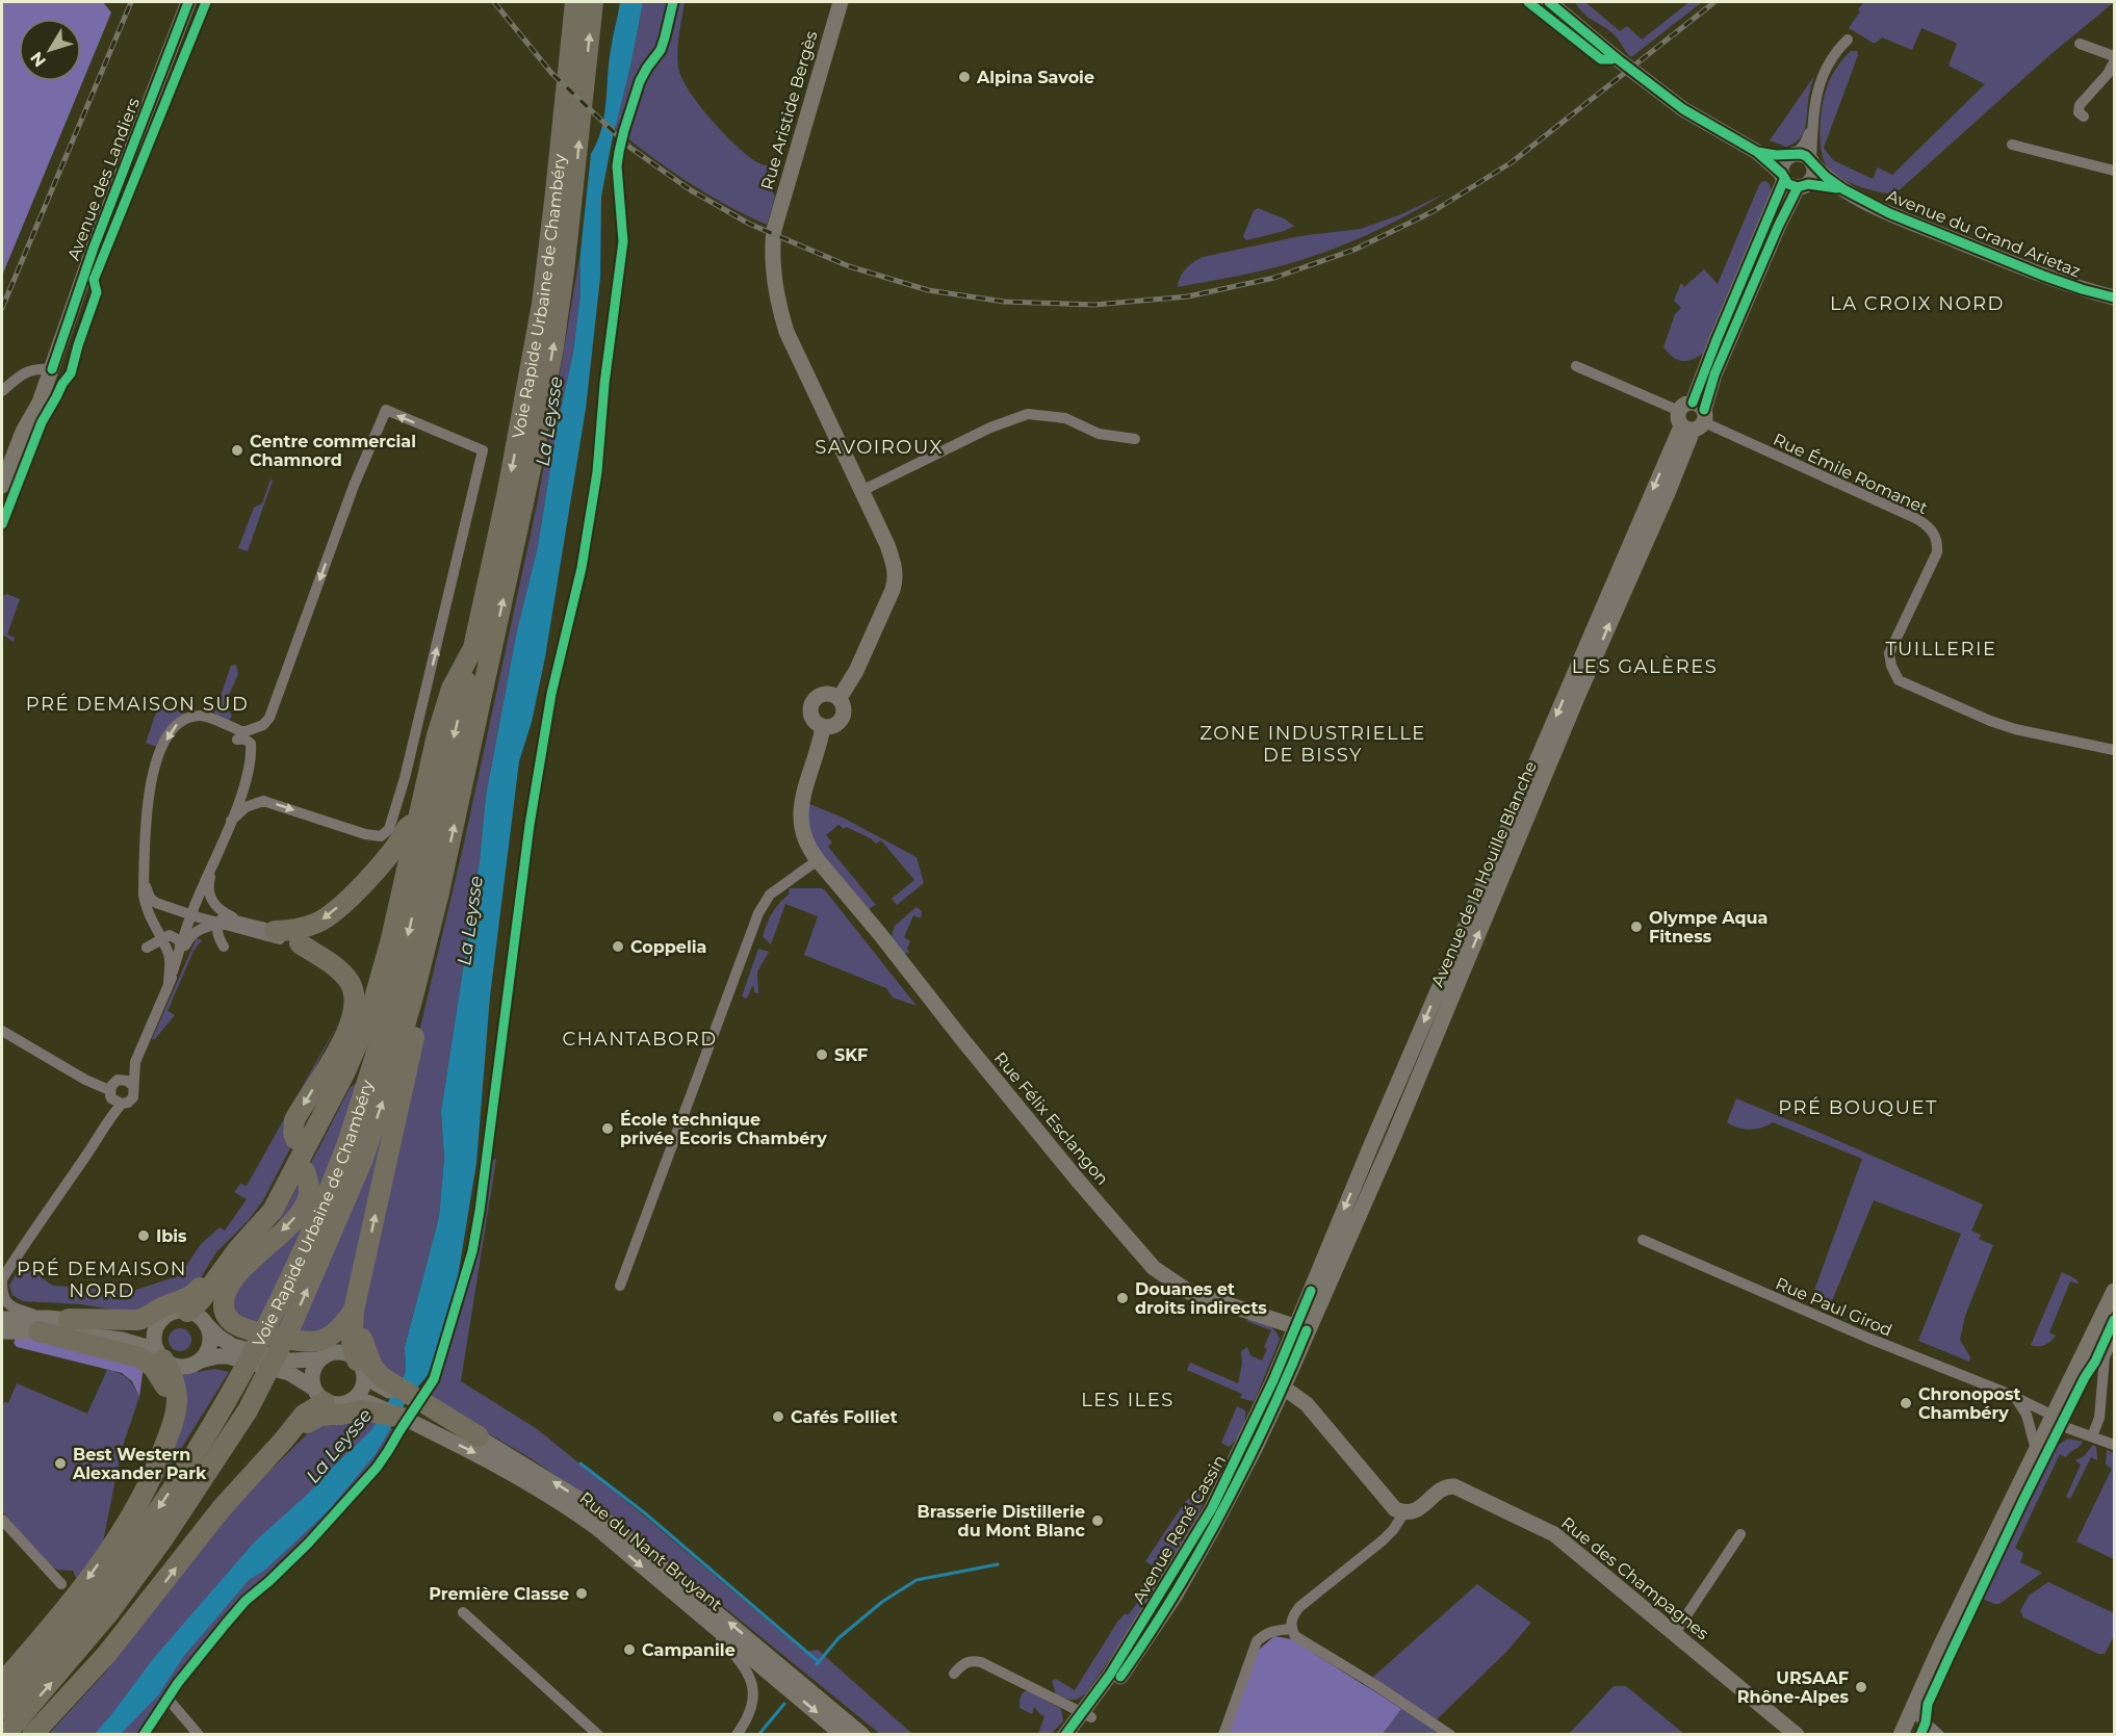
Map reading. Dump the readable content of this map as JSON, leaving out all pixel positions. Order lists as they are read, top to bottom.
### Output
{
  "streets": {
    "highway": ["Voie Rapide Urbaine de Chambéry"],
    "main road": [
      "Rue Aristide Bergès",
      "Avenue des Landiers",
      "Avenue du Grand Arietaz",
      "Avenue de la Houille Blanche",
      "Rue Félix Esclangon",
      "Avenue René Cassin",
      "Rue du Nant Bruyant",
      "Rue des Champagnes"
    ],
    "street": ["Rue Émile Romanet", "Rue Paul Girod"]
  },
  "crossings": [
    ["Rue Aristide Bergès", "Rue Félix Esclangon"],
    ["Avenue du Grand Arietaz", "Avenue de la Houille Blanche"],
    ["Rue Émile Romanet", "Avenue de la Houille Blanche"],
    ["Avenue de la Houille Blanche", "Rue Félix Esclangon"],
    ["Avenue de la Houille Blanche", "Avenue René Cassin"],
    ["Rue Félix Esclangon", "Avenue René Cassin"]
  ],
  "districts": [
    "LA CROIX NORD",
    "SAVOIROUX",
    "TUILLERIE",
    "LES GALÈRES",
    "PRÉ DEMAISON SUD",
    "ZONE INDUSTRIELLE DE BISSY",
    "CHANTABORD",
    "PRÉ BOUQUET",
    "PRÉ DEMAISON NORD",
    "LES ILES"
  ],
  "water": ["La Leysse"],
  "places": [
    "Alpina Savoie",
    "Centre commercial Chamnord",
    "Olympe Aqua Fitness",
    "Coppelia",
    "SKF",
    "École technique privée Ecoris Chambéry",
    "Ibis",
    "Douanes et droits indirects",
    "Chronopost Chambéry",
    "Cafés Folliet",
    "Best Western Alexander Park",
    "Brasserie Distillerie du Mont Blanc",
    "Première Classe",
    "Campanile",
    "URSAAF Rhône-Alpes"
  ],
  "north": "bottom left"
}
